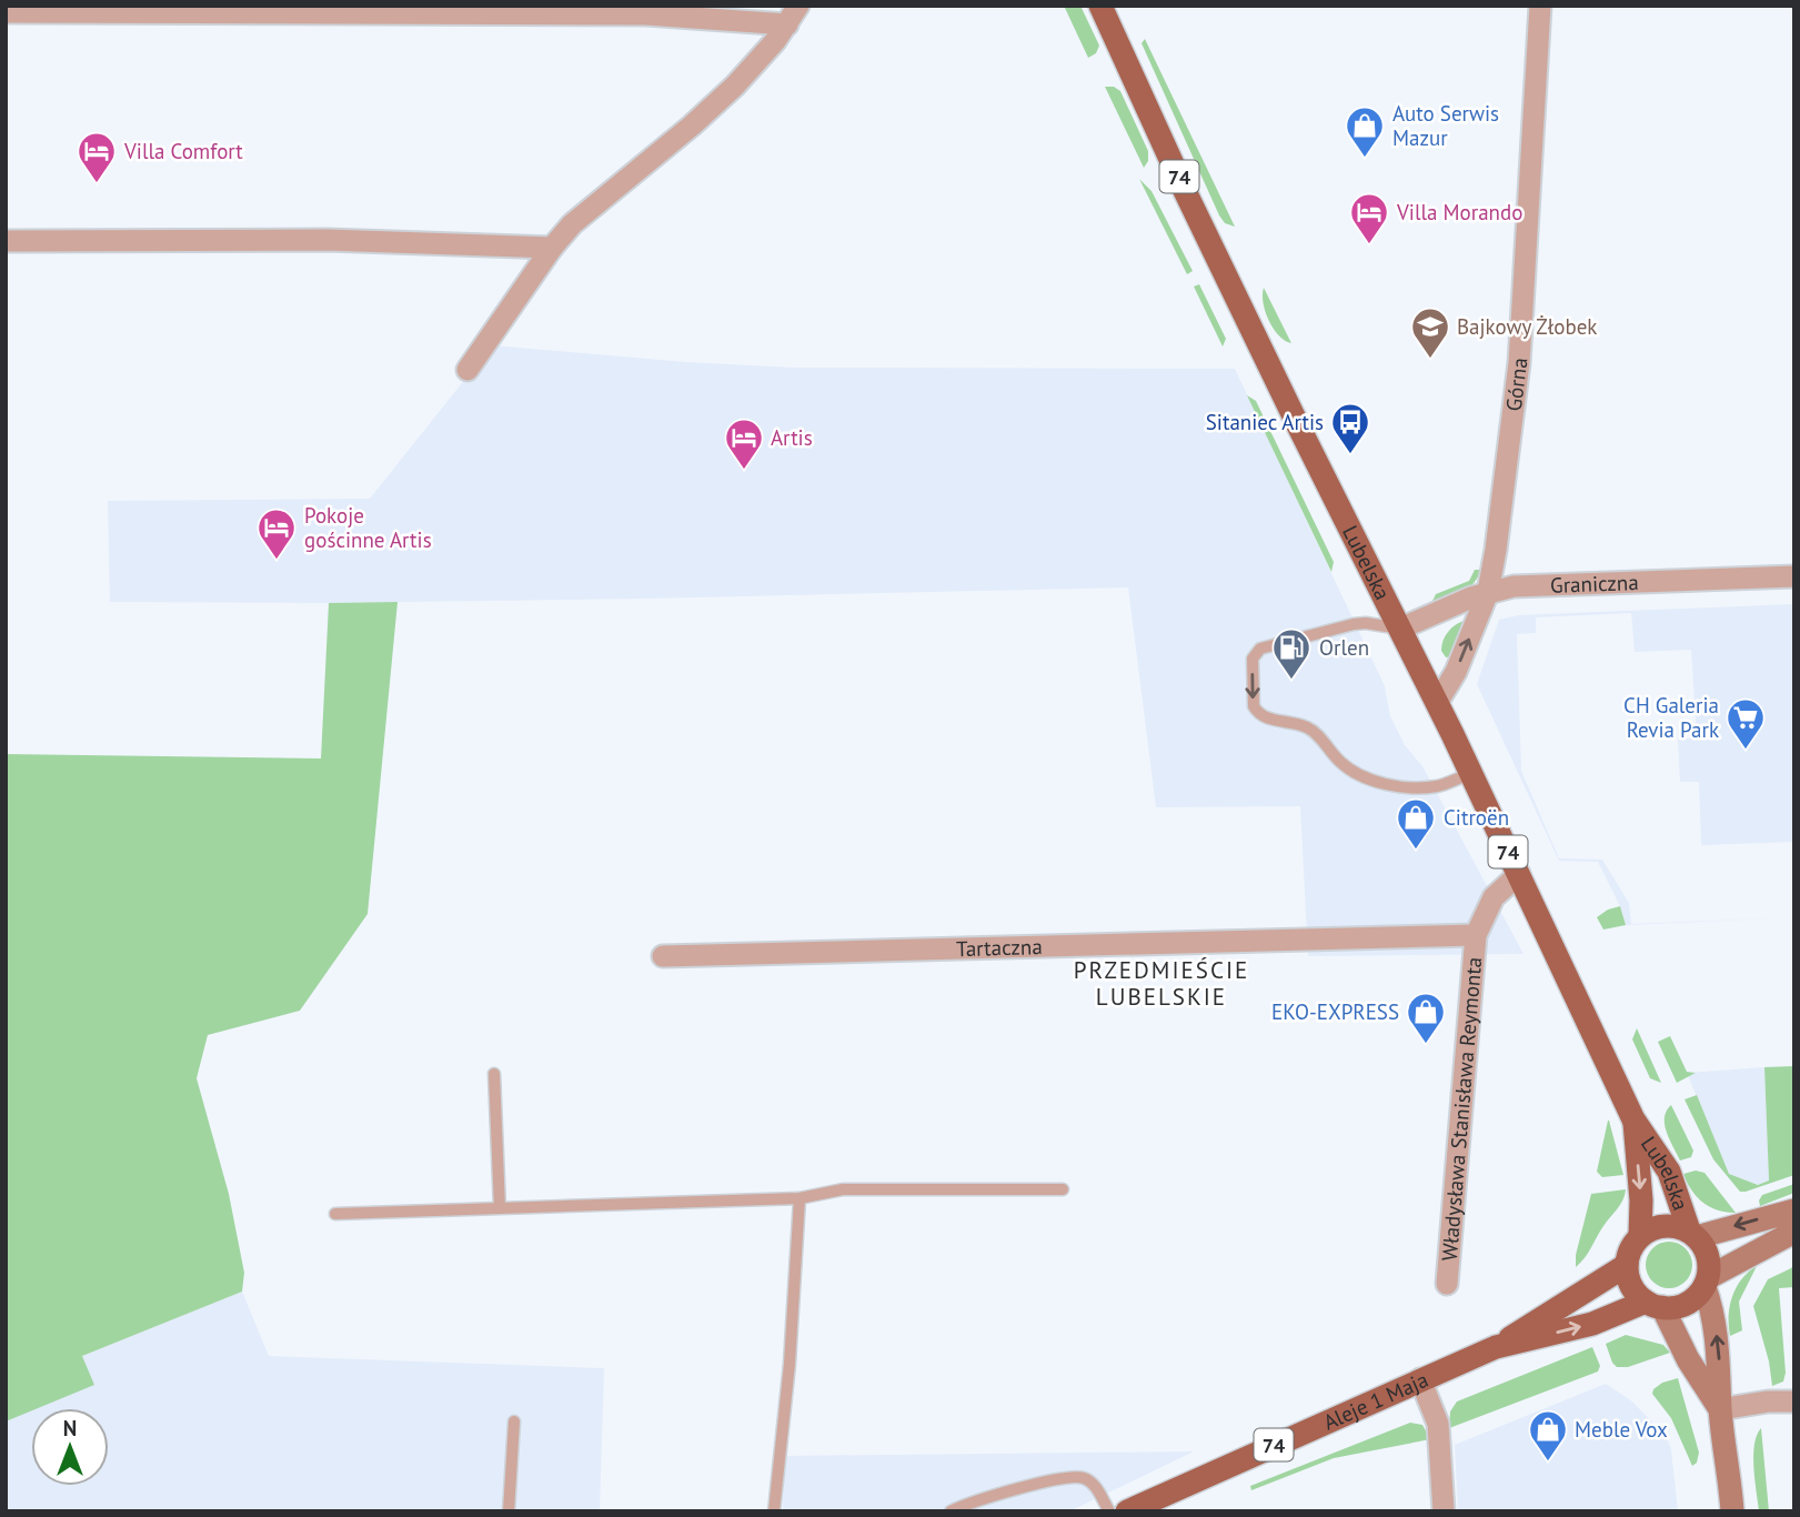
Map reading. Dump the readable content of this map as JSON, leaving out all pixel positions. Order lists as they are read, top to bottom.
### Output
{
  "streets": {
    "main road": ["74", "Lubelska", "Aleje 1 Maja"],
    "street": [
      "Górna",
      "Graniczna",
      "Tartaczna",
      "Władysława Stanisława Reymonta"
    ]
  },
  "crossings": [
    ["74", "Lubelska"],
    ["74", "Aleje 1 Maja"],
    ["Górna", "Lubelska"],
    ["Górna", "Graniczna"],
    ["Lubelska", "Graniczna"],
    ["Lubelska", "Aleje 1 Maja"],
    ["Tartaczna", "Władysława Stanisława Reymonta"]
  ],
  "districts": ["PRZEDMIEŚCIE LUBELSKIE"],
  "places": {
    "shop": [
      "Auto Serwis Mazur",
      "Citroën",
      "EKO-EXPRESS",
      "Meble Vox"
    ],
    "hotel": [
      "Villa Comfort",
      "Villa Morando",
      "Artis",
      "Pokoje gościnne Artis"
    ],
    "school or university": ["Bajkowy Żłobek"],
    "bus stop": ["Sitaniec Artis"],
    "fuel station": ["Orlen"],
    "supermarket": ["CH Galeria Revia Park"]
  },
  "north": "top"
}
